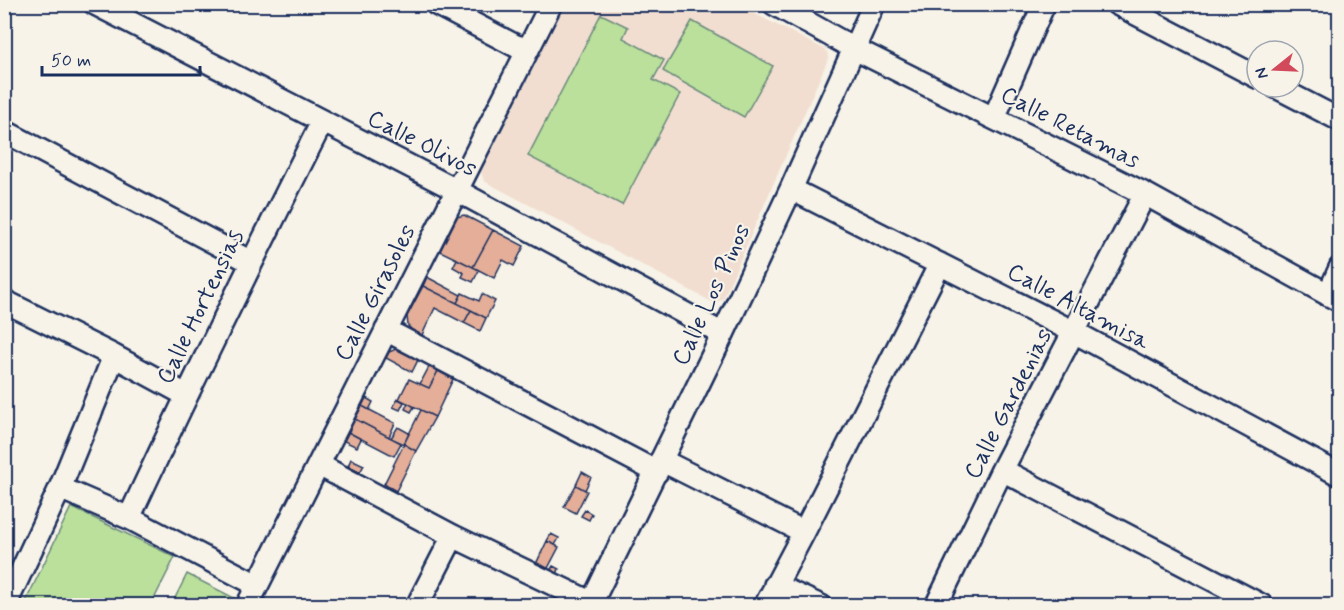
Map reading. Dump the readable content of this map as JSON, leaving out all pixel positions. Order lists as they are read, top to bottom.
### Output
{
  "streets": {
    "street": [
      "Calle Retamas",
      "Calle Olivos",
      "Calle Girasoles",
      "Calle Los Pinos",
      "Calle Hortensias",
      "Calle Altamisa",
      "Calle Gardenias"
    ]
  },
  "crossings": [
    ["Calle Retamas", "Calle Los Pinos"],
    ["Calle Retamas", "Calle Gardenias"],
    ["Calle Olivos", "Calle Girasoles"],
    ["Calle Olivos", "Calle Los Pinos"],
    ["Calle Olivos", "Calle Hortensias"],
    ["Calle Los Pinos", "Calle Altamisa"],
    ["Calle Altamisa", "Calle Gardenias"]
  ],
  "scale_bar": "50 m",
  "north": "left"
}
